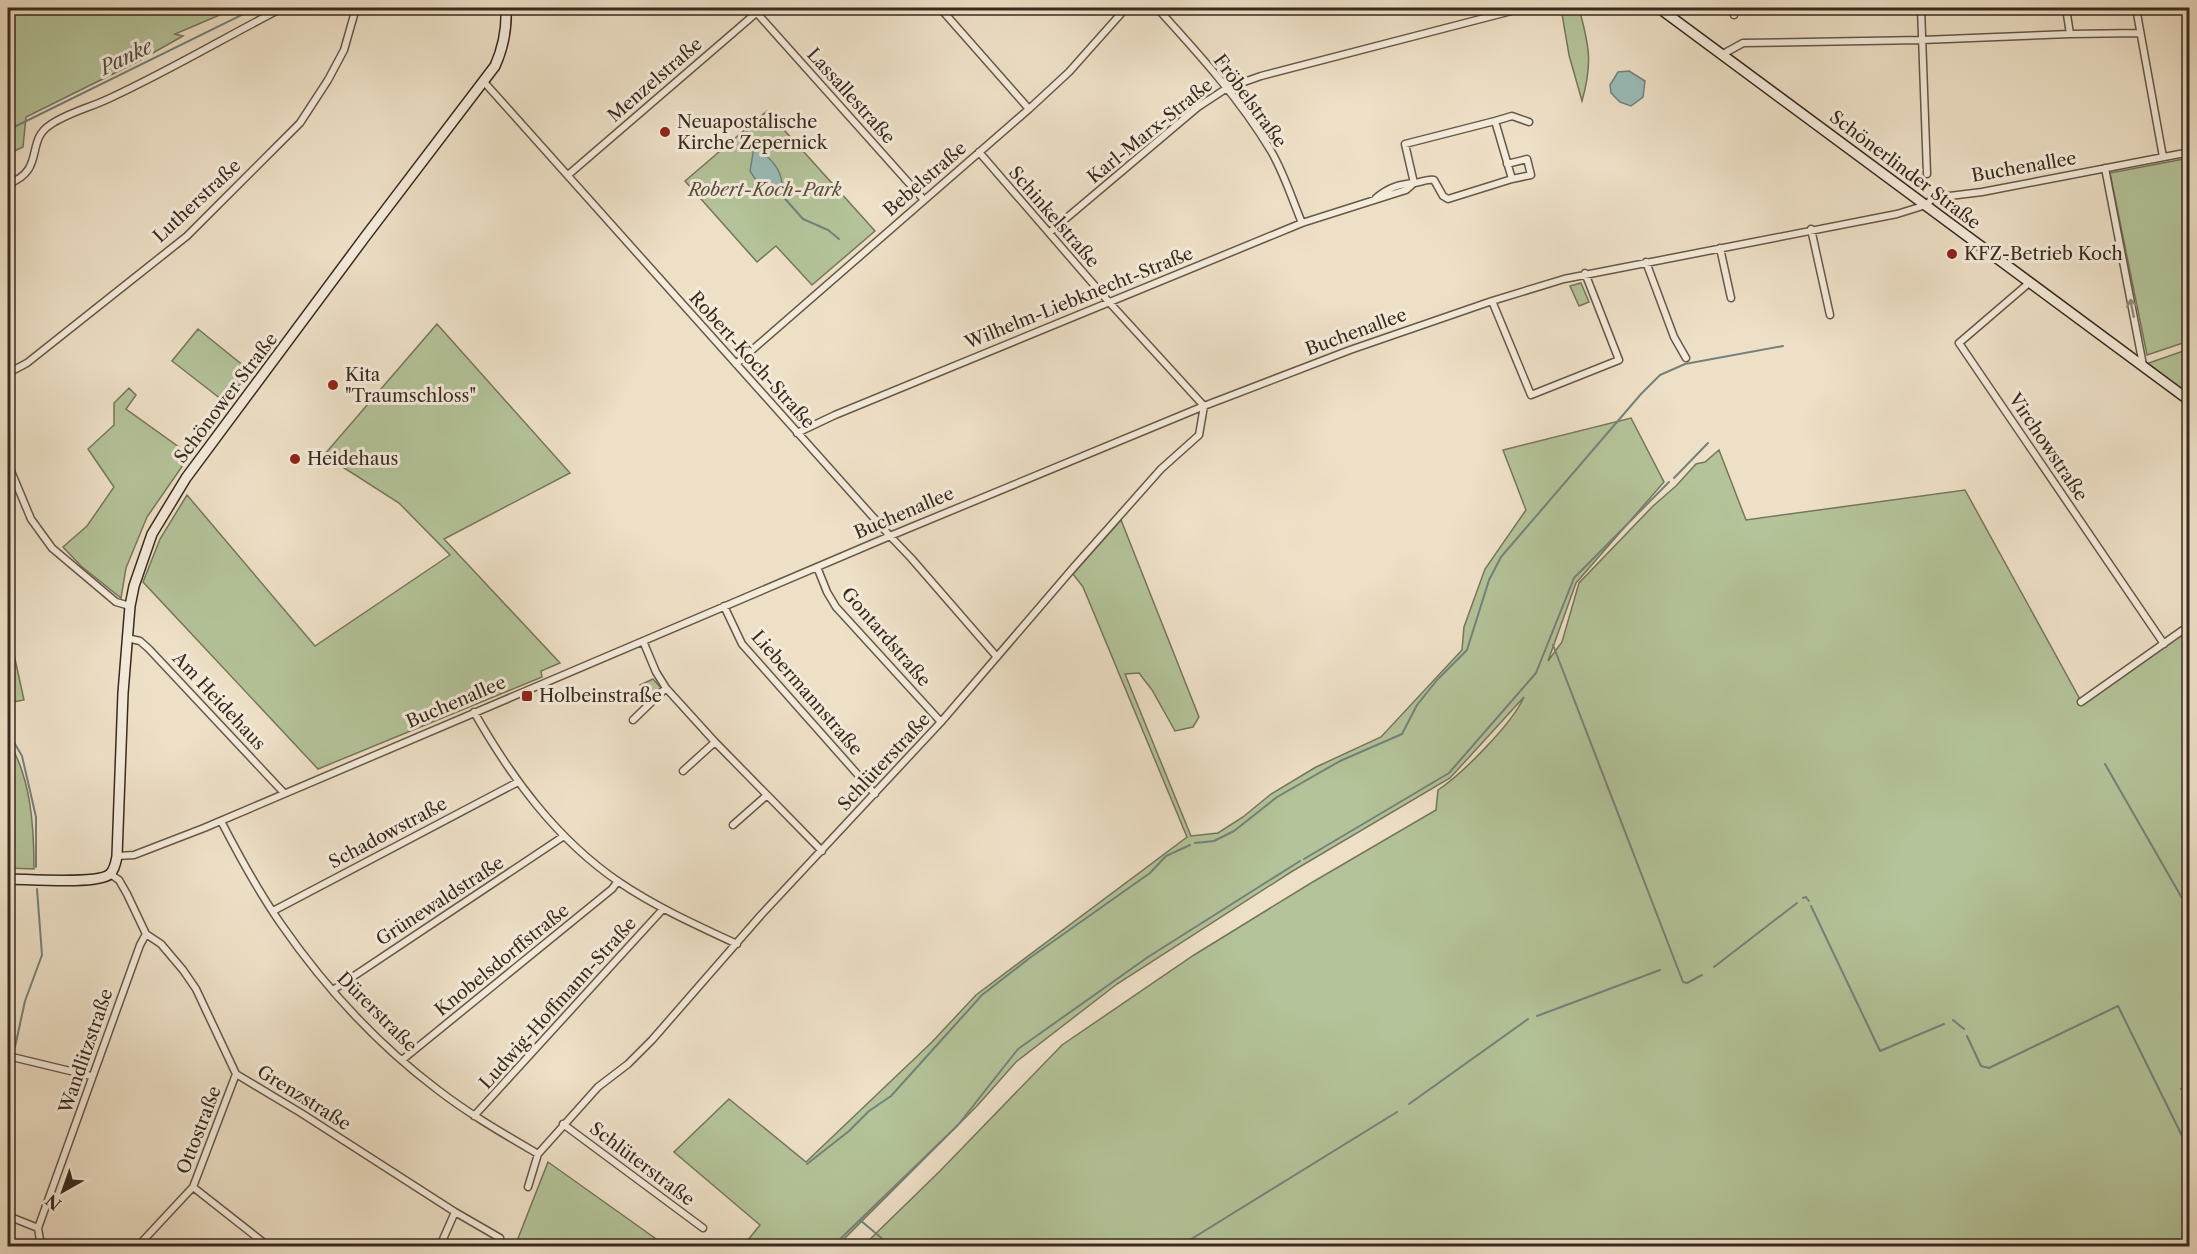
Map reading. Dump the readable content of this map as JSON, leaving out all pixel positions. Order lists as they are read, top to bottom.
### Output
{
  "streets": {
    "street": [
      "Menzelstraße",
      "Lassallestraße",
      "Fröbelstraße",
      "Karl-Marx-Straße",
      "Buchenallee",
      "Schönerlinder Straße",
      "Bebelstraße",
      "Lutherstraße",
      "Schinkelstraße",
      "Wilhelm-Liebknecht-Straße",
      "Robert-Koch-Straße",
      "Schönower Straße",
      "Virchowstraße",
      "Gontardstraße",
      "Liebermannstraße",
      "Am Heidehaus",
      "Schlüterstraße",
      "Schadowstraße",
      "Grünewaldstraße",
      "Knobelsdorffstraße",
      "Ludwig-Hoffmann-Straße",
      "Dürerstraße",
      "Wandlitzstraße",
      "Grenzstraße",
      "Ottostraße"
    ]
  },
  "crossings": [
    ["Menzelstraße", "Lassallestraße"],
    ["Menzelstraße", "Robert-Koch-Straße"],
    ["Lassallestraße", "Bebelstraße"],
    ["Fröbelstraße", "Karl-Marx-Straße"],
    ["Fröbelstraße", "Wilhelm-Liebknecht-Straße"],
    ["Karl-Marx-Straße", "Schinkelstraße"],
    ["Buchenallee", "Schönerlinder Straße"],
    ["Buchenallee", "Schinkelstraße"],
    ["Buchenallee", "Robert-Koch-Straße"],
    ["Buchenallee", "Schönower Straße"],
    ["Buchenallee", "Gontardstraße"],
    ["Buchenallee", "Liebermannstraße"],
    ["Buchenallee", "Am Heidehaus"],
    ["Buchenallee", "Schlüterstraße"],
    ["Buchenallee", "Dürerstraße"],
    ["Schönerlinder Straße", "Virchowstraße"],
    ["Bebelstraße", "Schinkelstraße"],
    ["Bebelstraße", "Robert-Koch-Straße"],
    ["Schinkelstraße", "Wilhelm-Liebknecht-Straße"],
    ["Schinkelstraße", "Schlüterstraße"],
    ["Wilhelm-Liebknecht-Straße", "Robert-Koch-Straße"],
    ["Robert-Koch-Straße", "Schönower Straße"],
    ["Robert-Koch-Straße", "Schlüterstraße"],
    ["Schönower Straße", "Am Heidehaus"],
    ["Gontardstraße", "Schlüterstraße"],
    ["Liebermannstraße", "Schlüterstraße"],
    ["Schlüterstraße", "Dürerstraße"],
    ["Schadowstraße", "Dürerstraße"],
    ["Grünewaldstraße", "Dürerstraße"],
    ["Knobelsdorffstraße", "Dürerstraße"],
    ["Ludwig-Hoffmann-Straße", "Dürerstraße"],
    ["Wandlitzstraße", "Grenzstraße"],
    ["Grenzstraße", "Ottostraße"]
  ],
  "water": ["Panke"],
  "parks": ["Robert-Koch-Park"],
  "places": {
    "other": [
      "Neuapostalische Kirche Zepernick",
      "KFZ-Betrieb Koch",
      "Kita \"Traumschloss\"",
      "Heidehaus"
    ],
    "transit": ["Holbeinstraße"]
  },
  "north": "bottom left"
}
